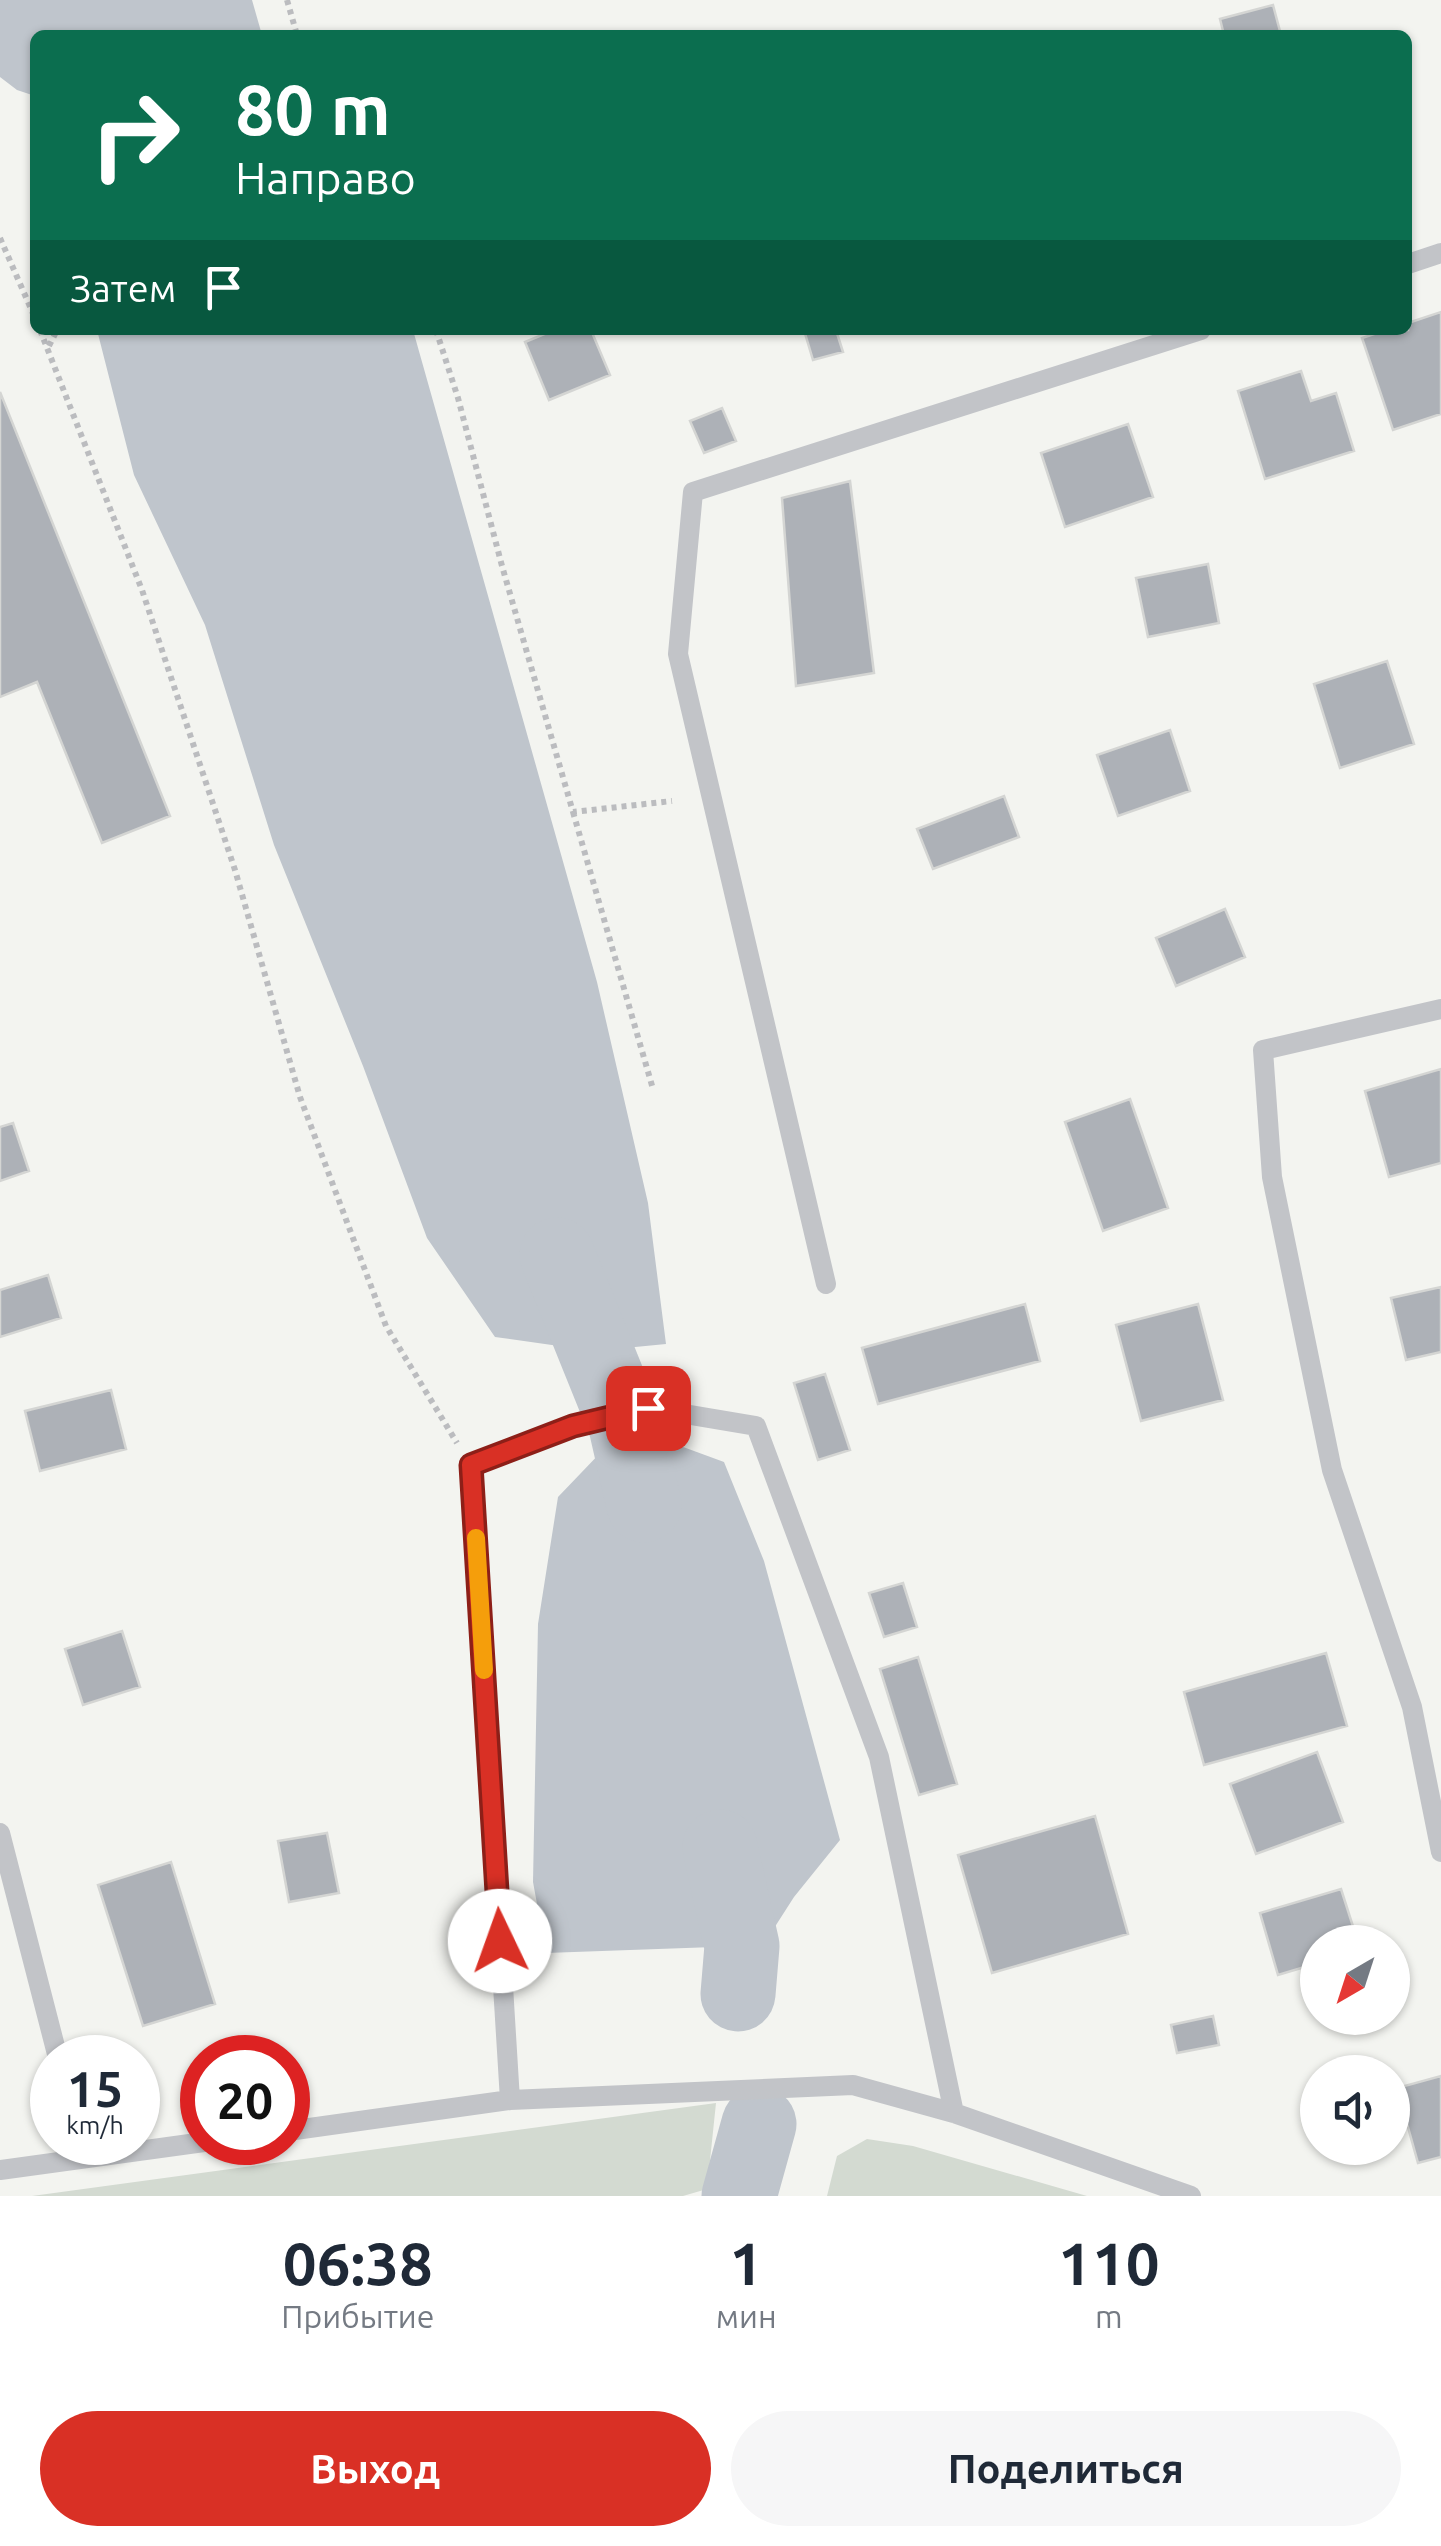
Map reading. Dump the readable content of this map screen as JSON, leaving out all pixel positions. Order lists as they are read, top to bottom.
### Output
{
  "north": "bottom left",
  "page": {
    "turn": ["80 m", "Направо"],
    "then": "Затем",
    "speed": "15 km/h",
    "limit": "20",
    "eta": [
      "06:38",
      "Прибытие",
      "1",
      "мин",
      "110",
      "m"
    ],
    "buttons": ["Выход", "Поделиться"]
  }
}
